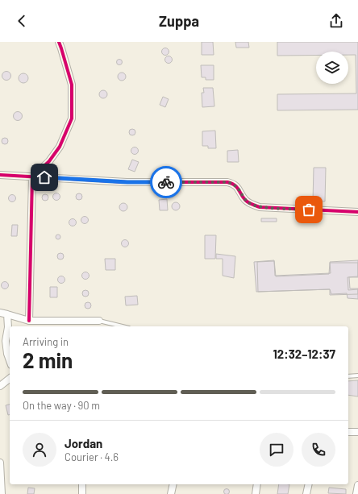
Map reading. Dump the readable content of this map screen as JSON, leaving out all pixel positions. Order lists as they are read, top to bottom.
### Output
{
  "page": {
    "header": "Zuppa",
    "heading": ["2 min", "Arriving in", "12:32–12:37"],
    "panel": ["Jordan", "Courier · 4.6"],
    "bar": "On the way · 90 m"
  }
}
